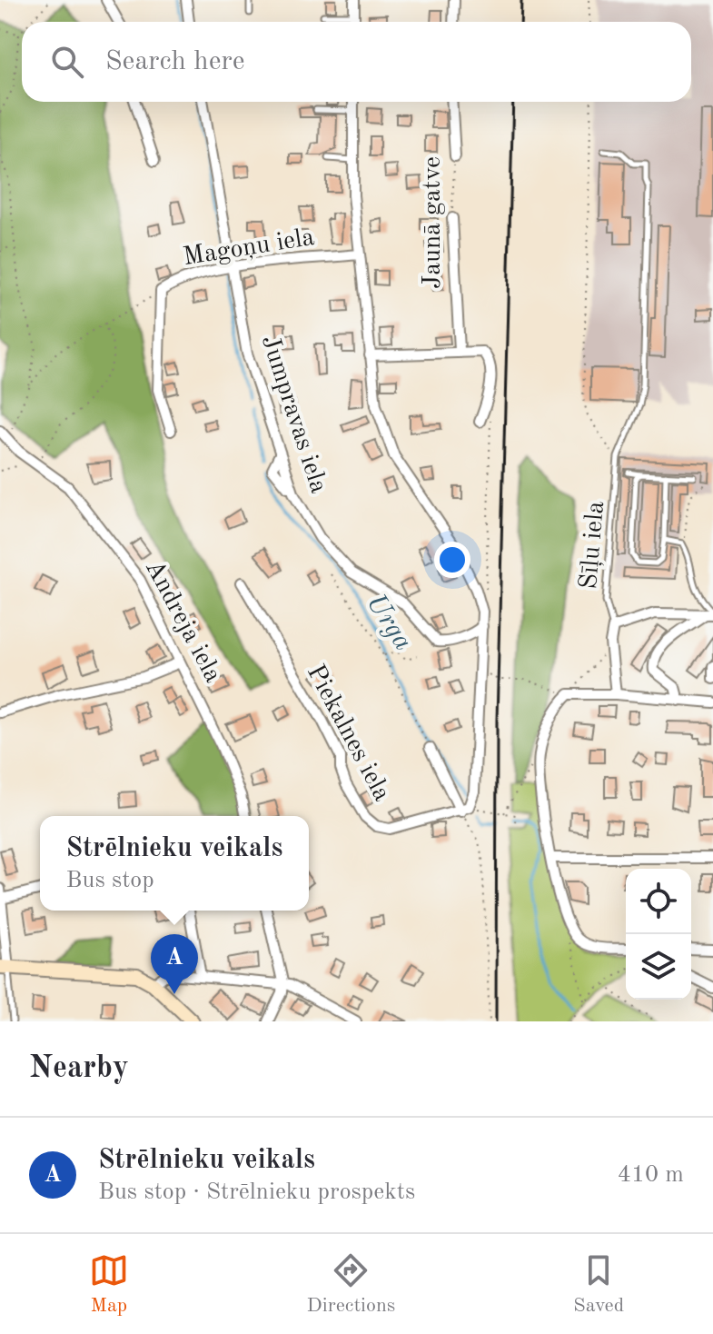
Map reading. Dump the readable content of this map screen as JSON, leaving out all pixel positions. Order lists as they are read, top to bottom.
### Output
{
  "streets": {
    "street": [
      "Jaunā gatve",
      "Magoņu iela",
      "Jumpravas iela",
      "Andreja iela",
      "Piekalnes iela"
    ],
    "lane": ["Sīļu iela"]
  },
  "crossings": [
    ["Magoņu iela", "Jumpravas iela"]
  ],
  "water": ["Urga"],
  "page": {
    "search": "Search here",
    "popup": ["Strēlnieku veikals", "Bus stop"],
    "pins": "A",
    "heading": "Nearby",
    "list": [
      {
        "mark": "A",
        "name": "Strēlnieku veikals",
        "note": "Bus stop · Strēlnieku prospekts",
        "value": "410 m"
      }
    ],
    "nav": ["Map", "Directions", "Saved"]
  }
}
